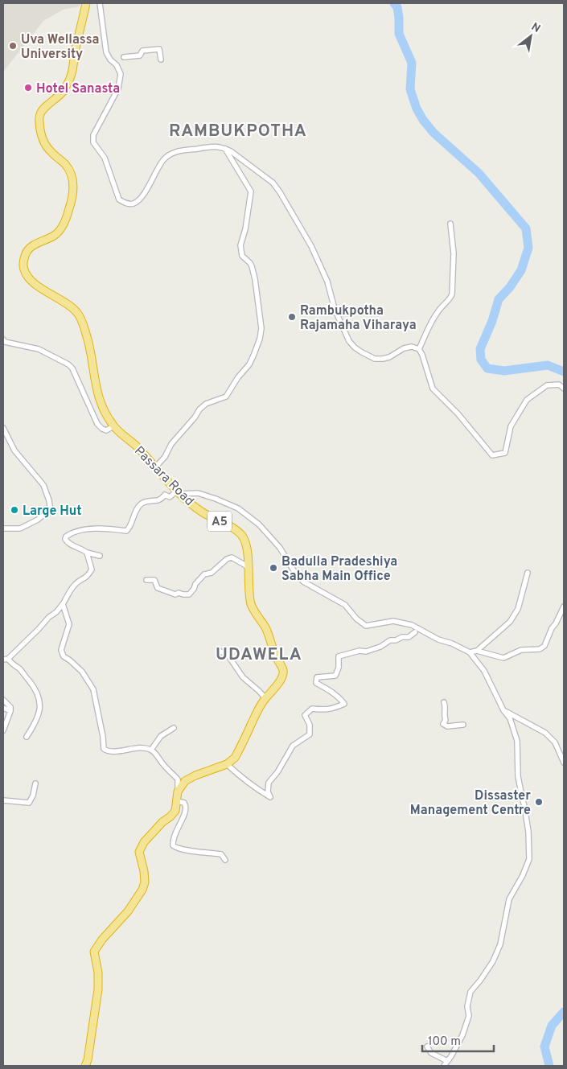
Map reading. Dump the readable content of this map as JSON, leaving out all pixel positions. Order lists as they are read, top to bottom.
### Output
{
  "streets": {
    "highway": ["Passara Road", "A5"]
  },
  "districts": ["RAMBUKPOTHA", "UDAWELA"],
  "places": [
    "Uva Wellassa University",
    "Hotel Sanasta",
    "Rambukpotha Rajamaha Viharaya",
    "Large Hut",
    "Badulla Pradeshiya Sabha Main Office",
    "Dissaster Management Centre"
  ],
  "scale_bar": "100 m",
  "north": "top right"
}
